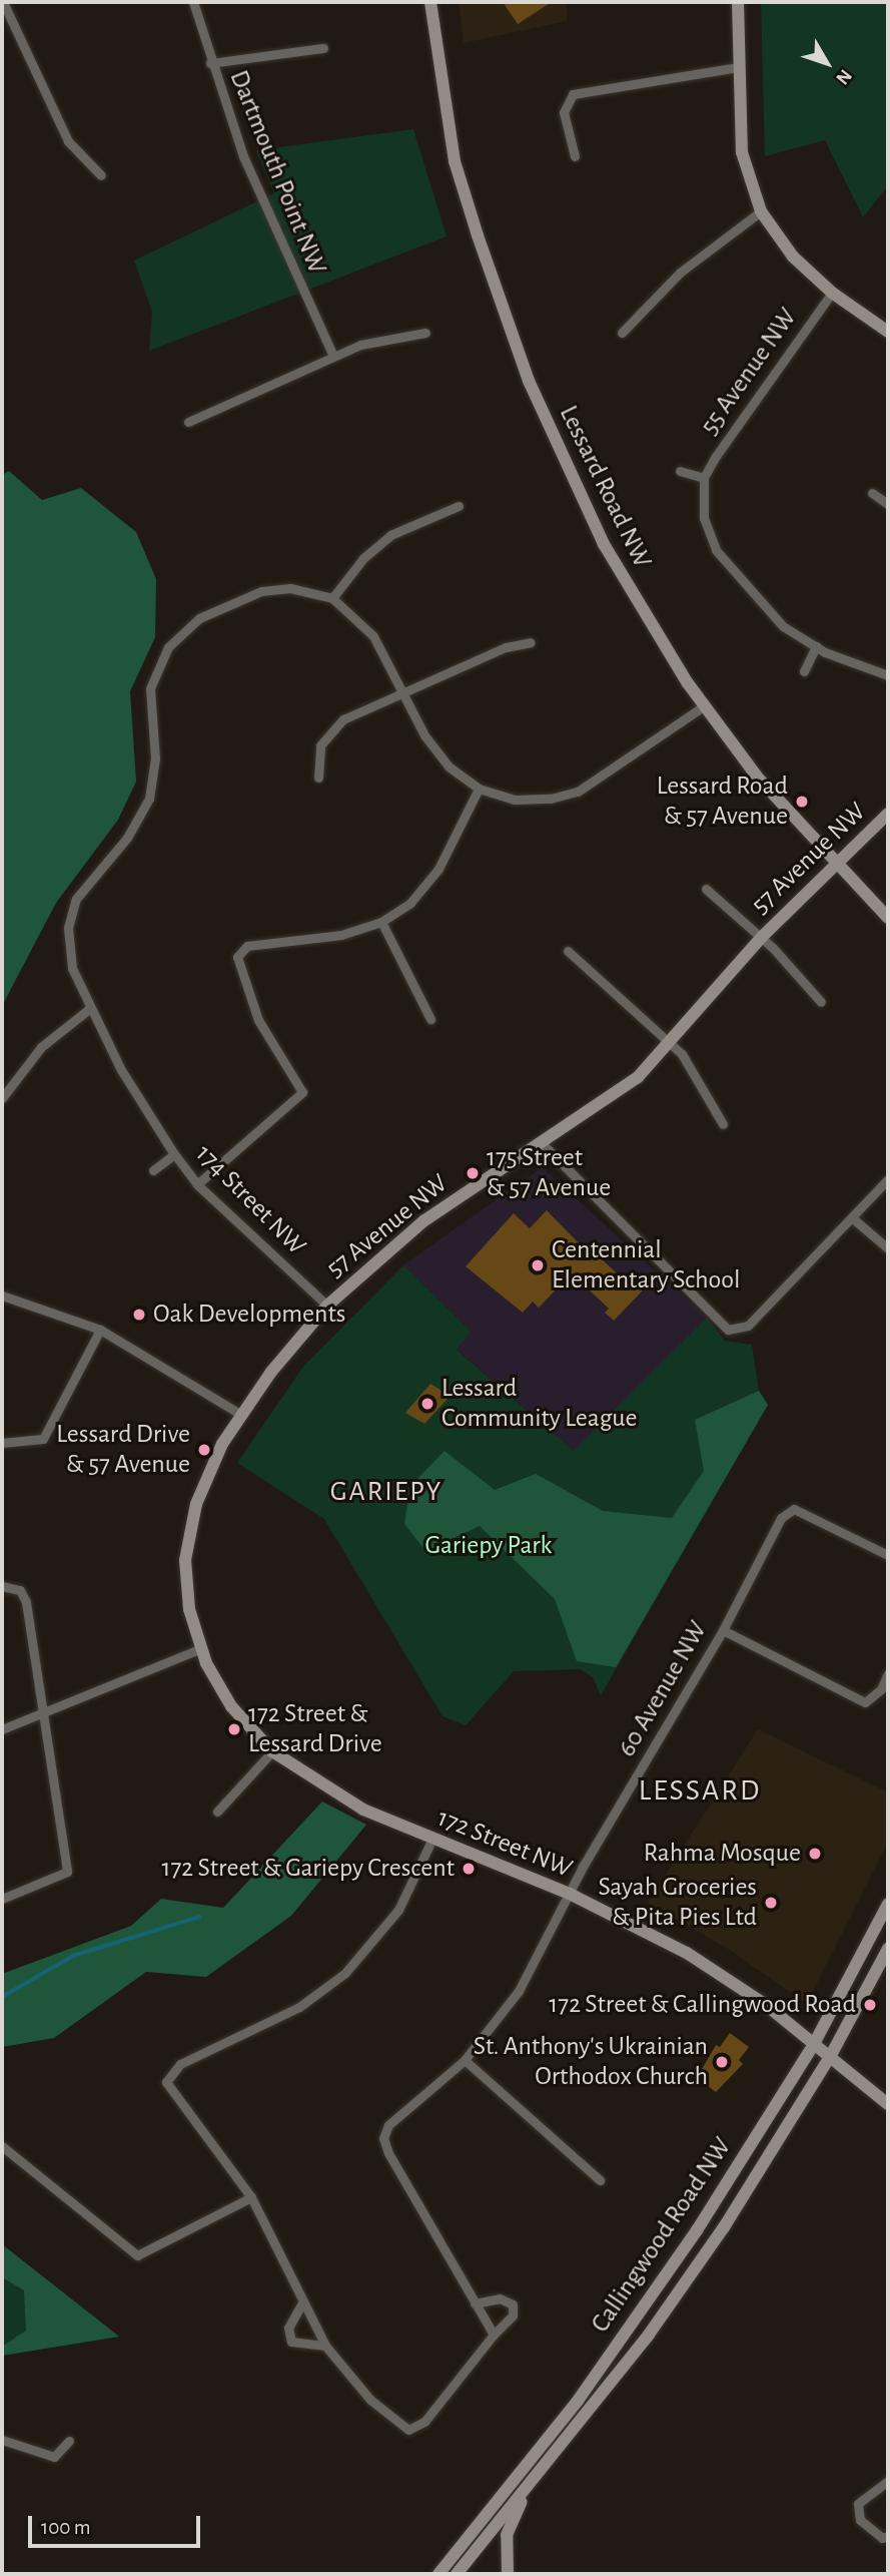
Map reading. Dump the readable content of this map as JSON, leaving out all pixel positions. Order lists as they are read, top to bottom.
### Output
{
  "streets": {
    "main road": [
      "Lessard Road NW",
      "57 Avenue NW",
      "172 Street NW",
      "Callingwood Road NW"
    ],
    "street": [
      "Dartmouth Point NW",
      "55 Avenue NW",
      "174 Street NW",
      "60 Avenue NW"
    ]
  },
  "crossings": [
    ["Lessard Road NW", "57 Avenue NW"],
    ["57 Avenue NW", "174 Street NW"],
    ["57 Avenue NW", "172 Street NW"],
    ["60 Avenue NW", "172 Street NW"],
    ["172 Street NW", "Callingwood Road NW"]
  ],
  "districts": ["GARIEPY", "LESSARD"],
  "parks": ["Gariepy Park"],
  "places": [
    "Lessard Road & 57 Avenue",
    "175 Street & 57 Avenue",
    "Centennial Elementary School",
    "Oak Developments",
    "Lessard Community League",
    "Lessard Drive & 57 Avenue",
    "172 Street & Lessard Drive",
    "Rahma Mosque",
    "172 Street & Gariepy Crescent",
    "Sayah Groceries & Pita Pies Ltd",
    "172 Street & Callingwood Road",
    "St. Anthony's Ukrainian Orthodox Church"
  ],
  "scale_bar": "100 m",
  "north": "bottom right"
}
